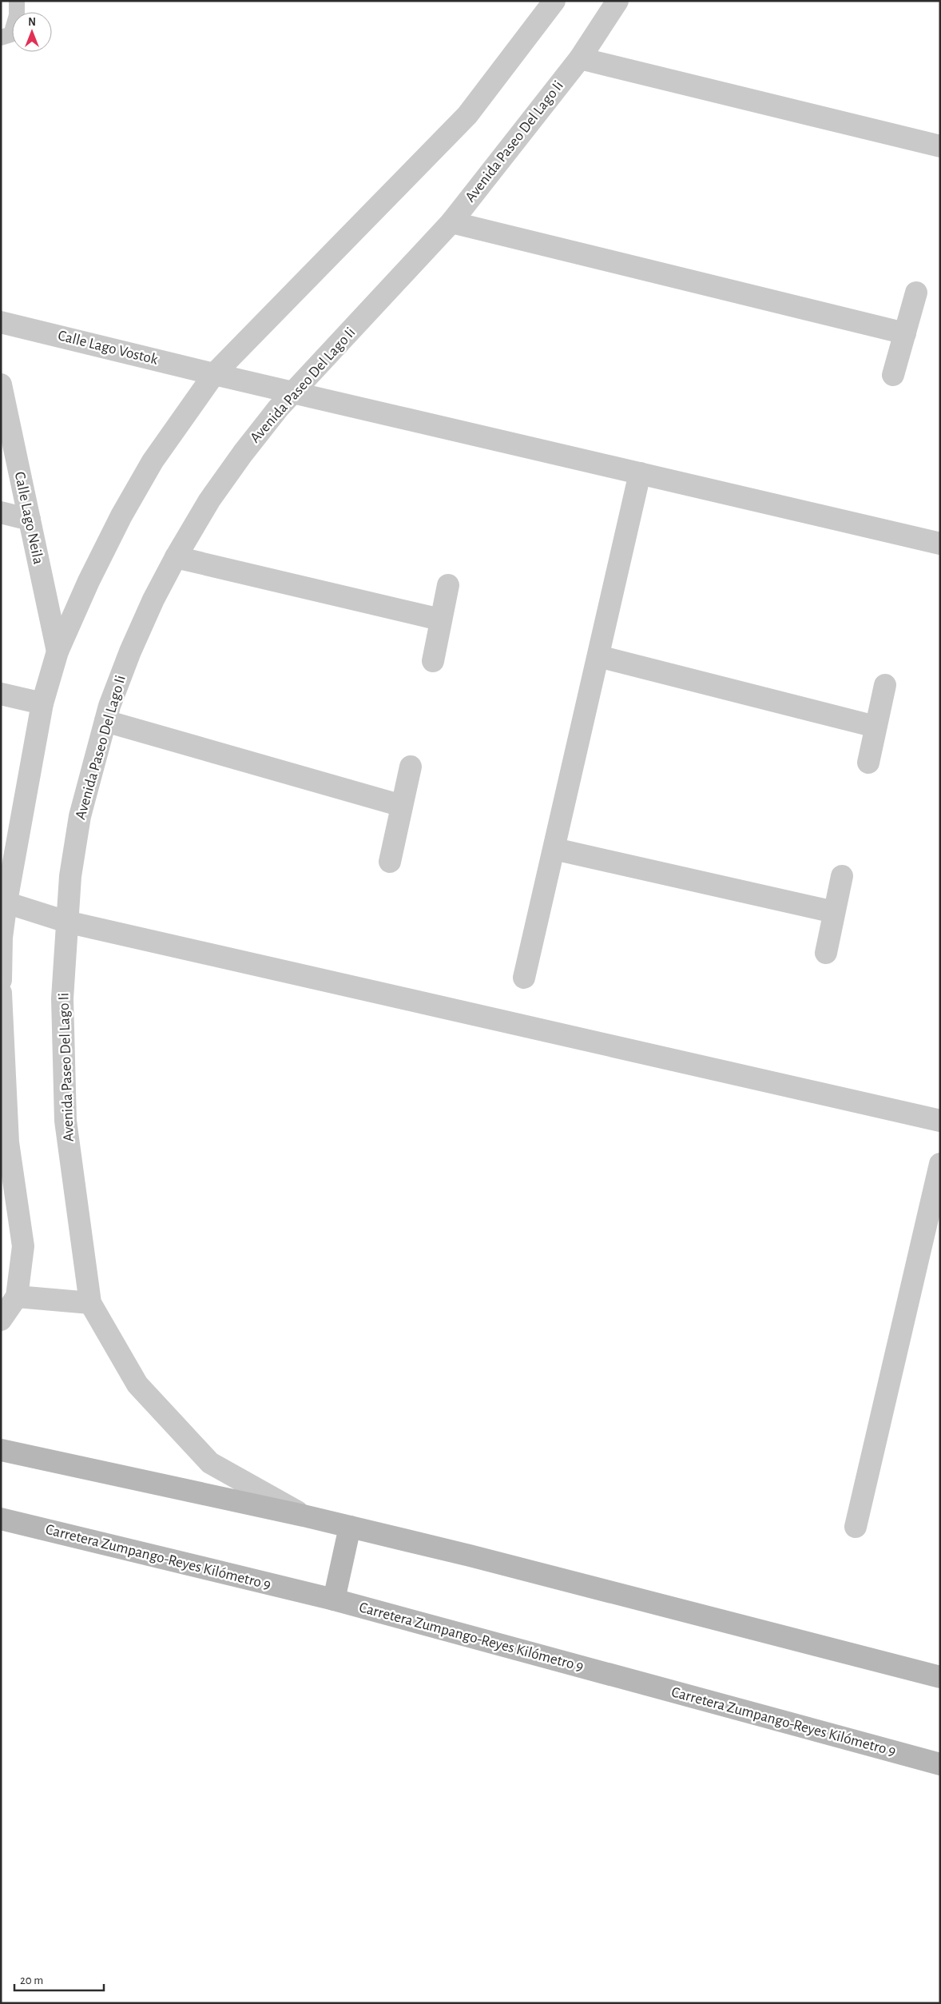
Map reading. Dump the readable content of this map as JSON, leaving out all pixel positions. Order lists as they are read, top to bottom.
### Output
{
  "streets": {
    "main road": ["Carretera Zumpango-Reyes Kilómetro 9"],
    "street": ["Avenida Paseo Del Lago Ii", "Calle Lago Vostok", "Calle Lago Neila"]
  },
  "crossings": [
    ["Avenida Paseo Del Lago Ii", "Calle Lago Vostok"]
  ],
  "scale_bar": "20 m",
  "north": "top"
}
